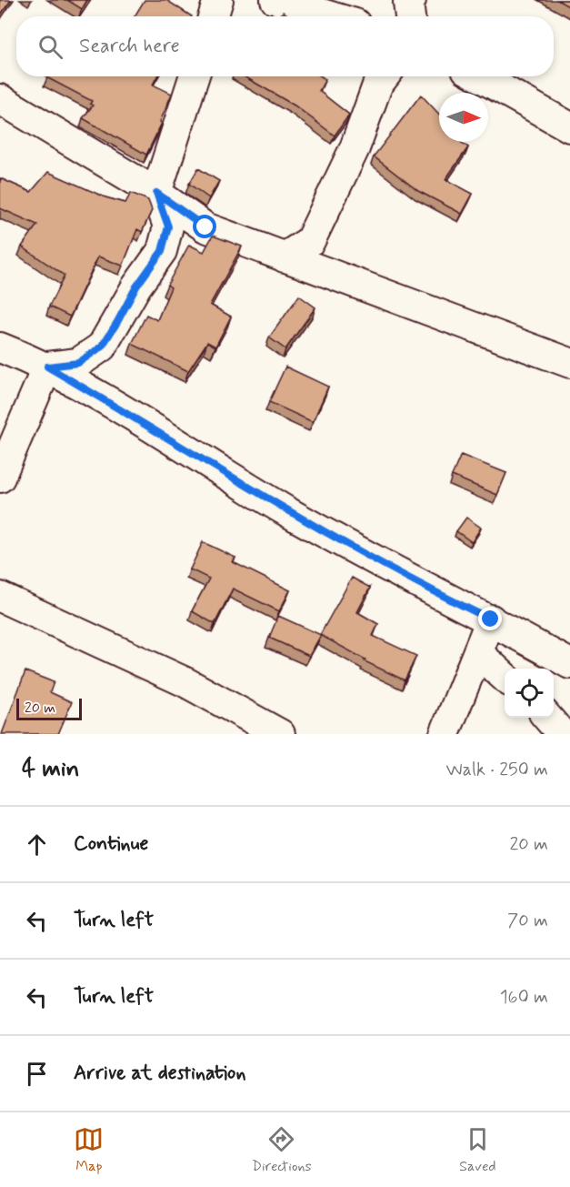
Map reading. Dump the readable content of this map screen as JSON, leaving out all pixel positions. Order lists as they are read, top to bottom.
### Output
{
  "scale_bar": "20 m",
  "north": "right",
  "page": {
    "search": "Search here",
    "scale": "20 m",
    "heading": ["4 min", "Walk · 250 m"],
    "list": [
      ["Continue", "20 m"],
      ["Turn left", "70 m"],
      ["Turn left", "160 m"],
      "Arrive at destination"
    ],
    "nav": ["Map", "Directions", "Saved"]
  }
}
